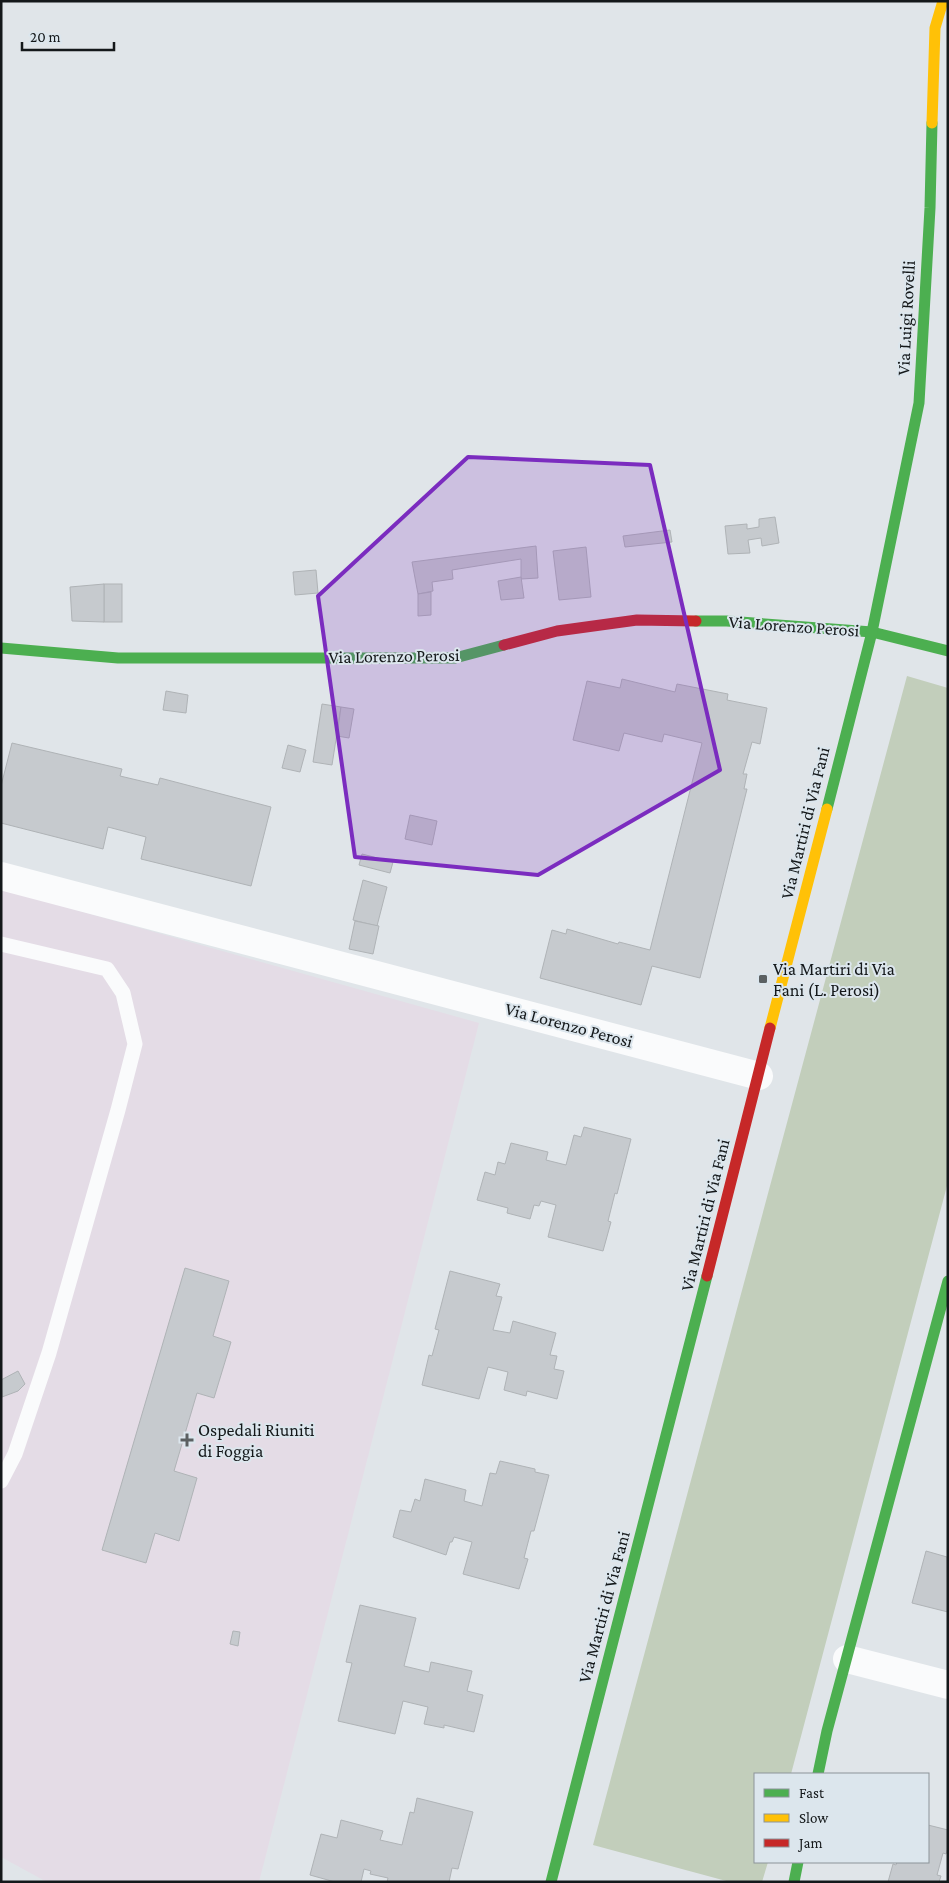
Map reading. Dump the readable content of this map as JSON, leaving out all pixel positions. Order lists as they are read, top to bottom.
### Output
{
  "streets": {
    "street": ["Via Luigi Rovelli", "Via Lorenzo Perosi", "Via Martiri di Via Fani"]
  },
  "crossings": [
    ["Via Luigi Rovelli", "Via Lorenzo Perosi"],
    ["Via Luigi Rovelli", "Via Martiri di Via Fani"],
    ["Via Lorenzo Perosi", "Via Martiri di Via Fani"]
  ],
  "places": {
    "transit": ["Via Martiri di Via Fani (L. Perosi)"],
    "health": ["Ospedali Riuniti di Foggia"]
  },
  "legend": ["Fast", "Slow", "Jam"],
  "scale_bar": "20 m"
}
